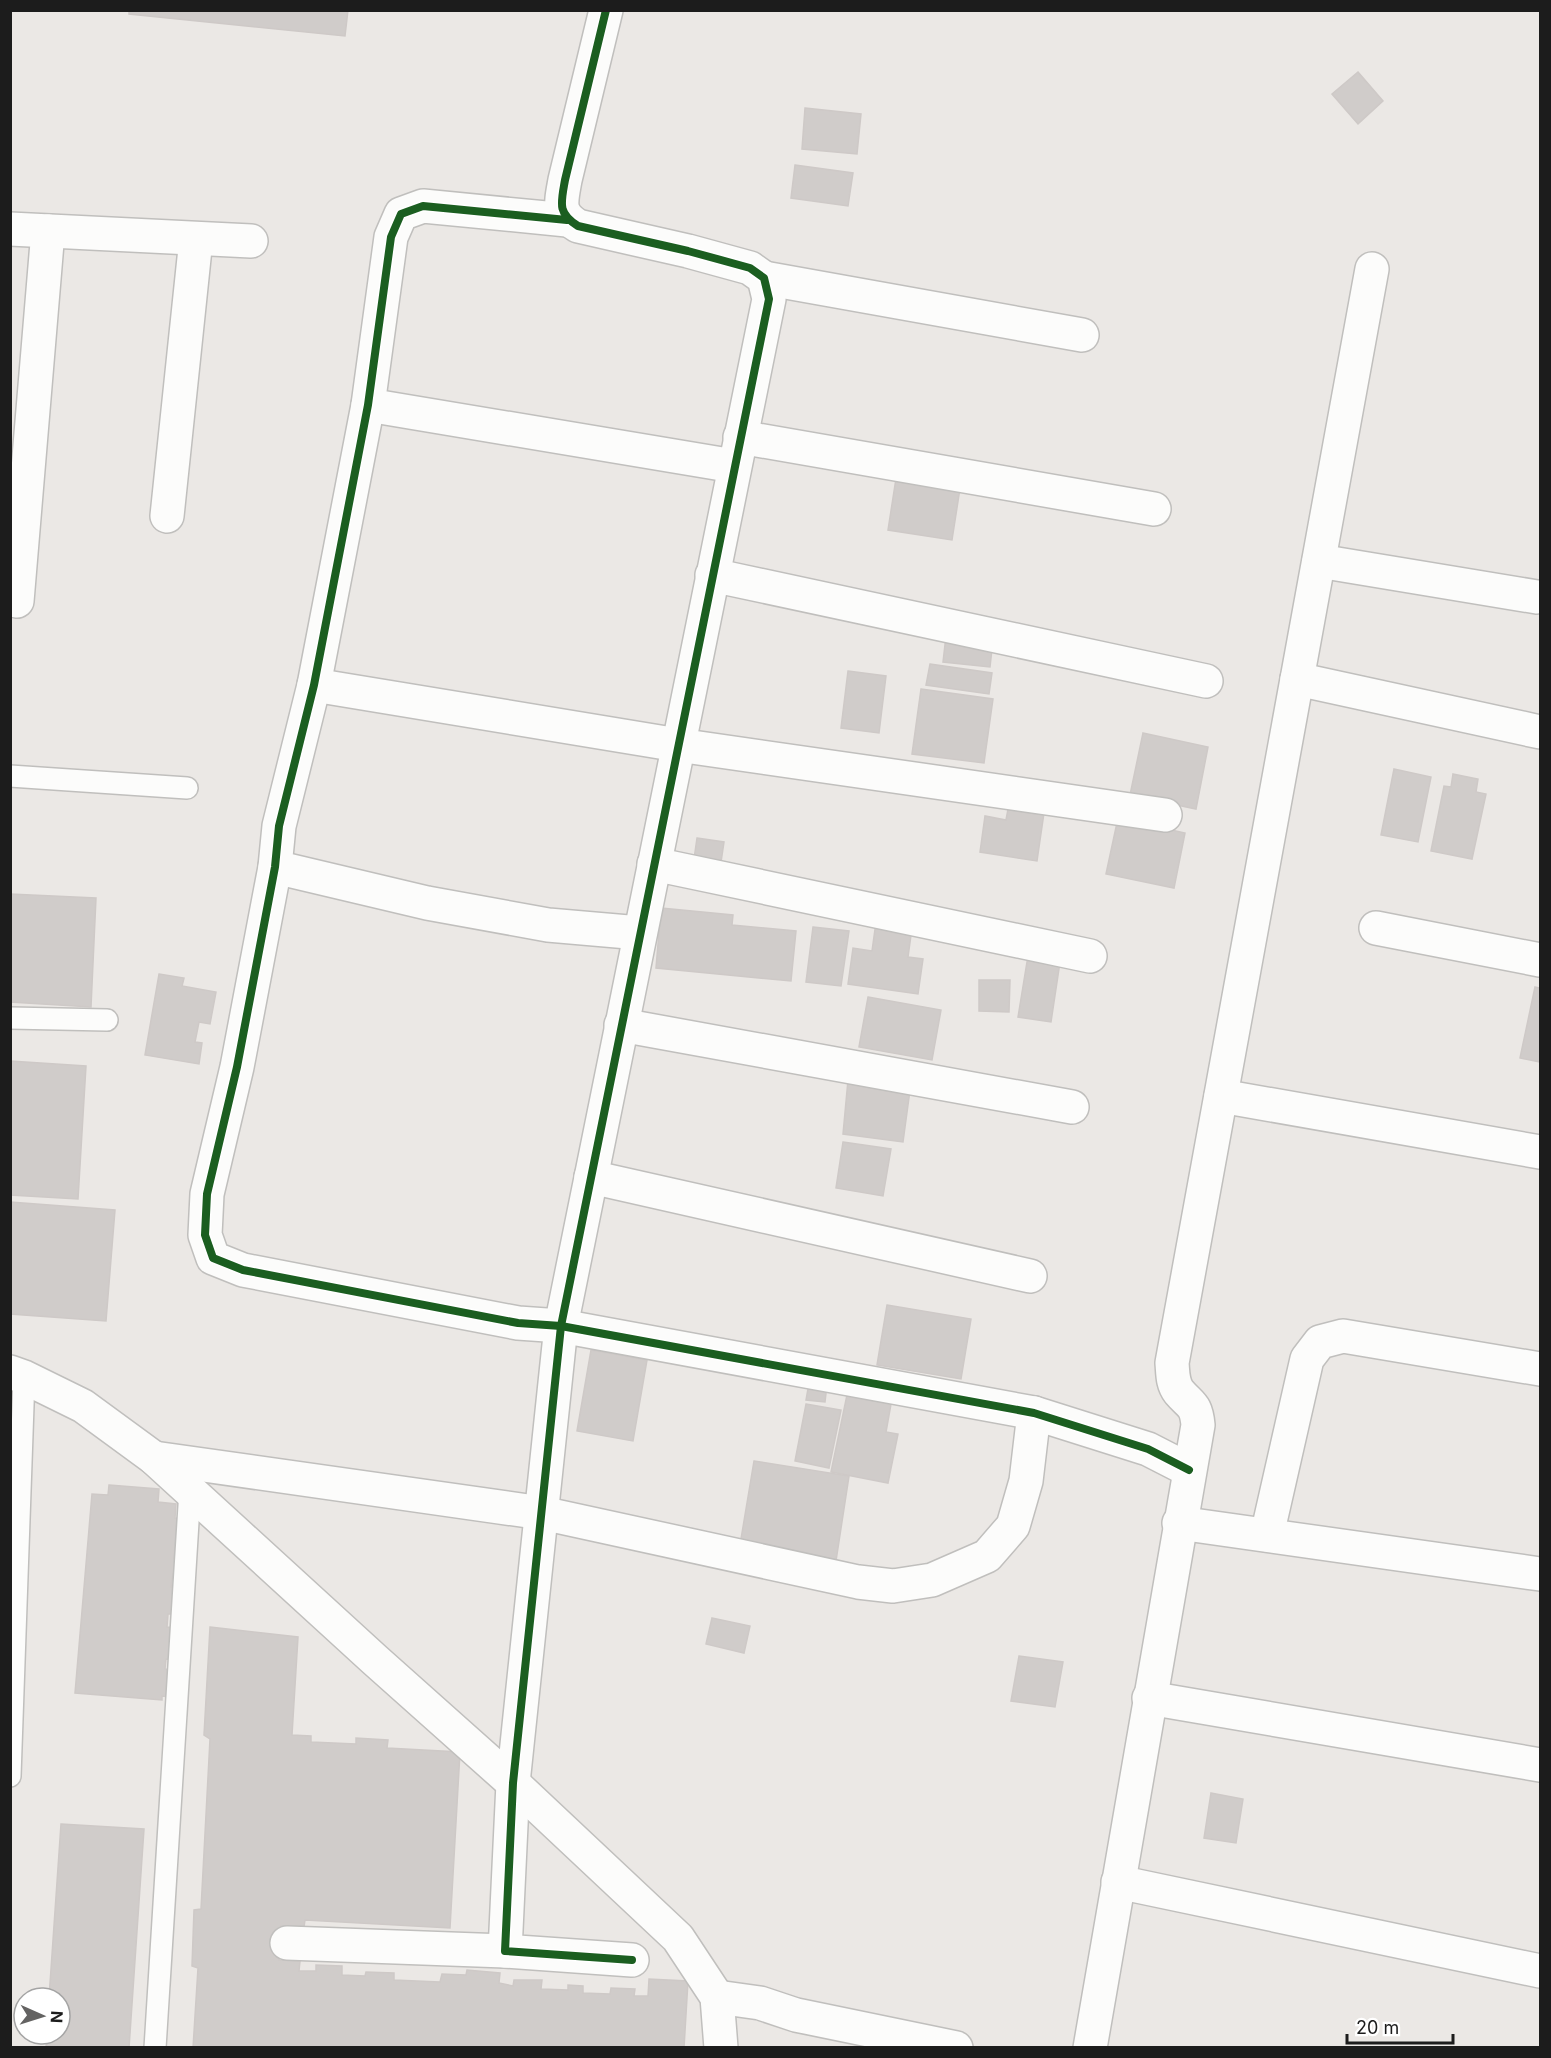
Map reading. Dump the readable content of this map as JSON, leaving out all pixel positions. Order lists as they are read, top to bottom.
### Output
{
  "scale_bar": "20 m",
  "north": "right"
}
